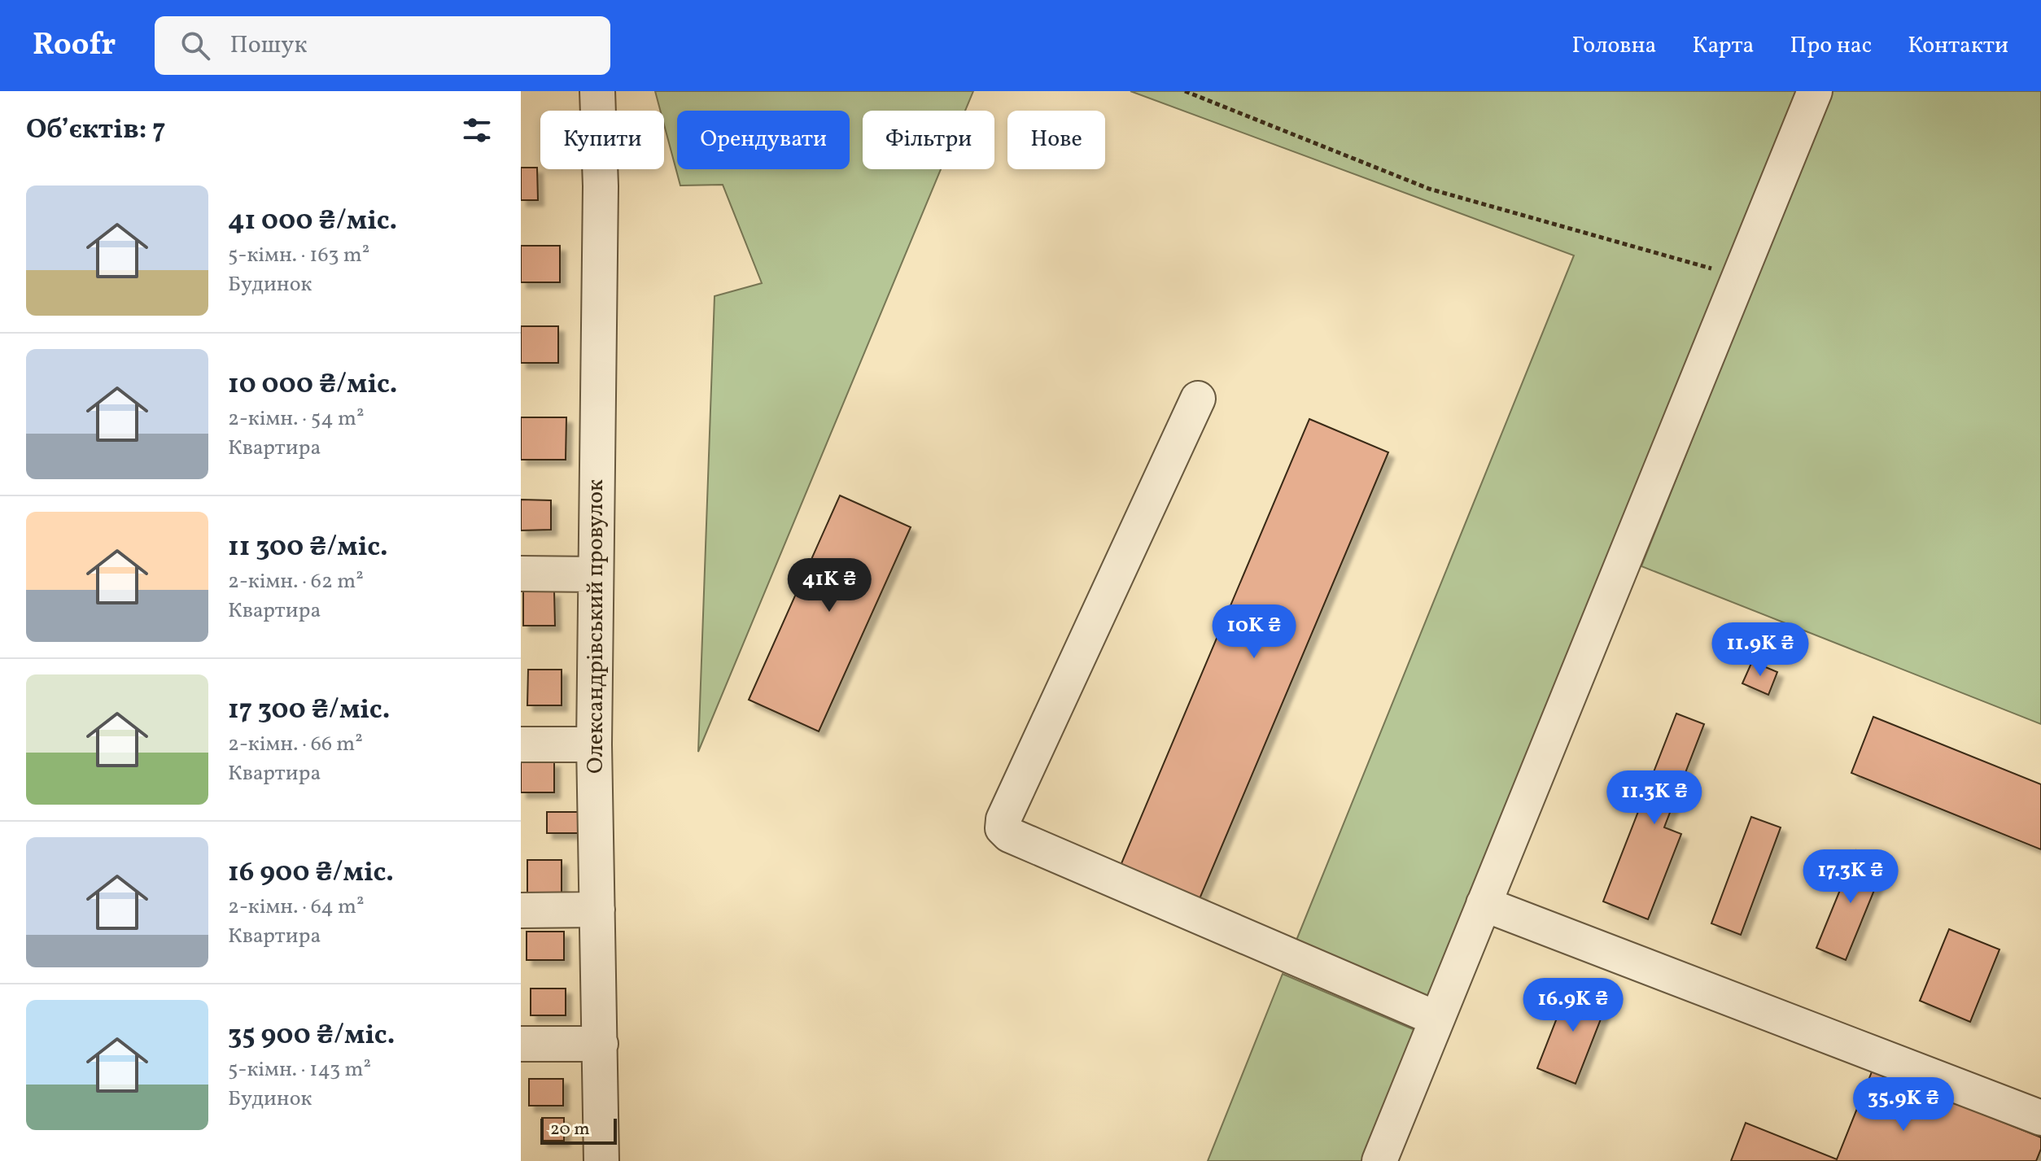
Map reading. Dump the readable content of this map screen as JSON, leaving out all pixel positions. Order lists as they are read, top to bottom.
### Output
{
  "streets": {
    "street": ["Олександрівський провулок"]
  },
  "scale_bar": "20 m",
  "page": {
    "header": "Roofr",
    "search": "Пошук",
    "nav": [
      "Головна",
      "Карта",
      "Про нас",
      "Контакти"
    ],
    "heading": "Об’єктів: 7",
    "chip": [
      "Купити",
      "Орендувати",
      "Фільтри",
      "Нове"
    ],
    "list": [
      {
        "name": "41 000 ₴/міс.",
        "note": "5-кімн. · 163 m² · Будинок"
      },
      {
        "name": "10 000 ₴/міс.",
        "note": "2-кімн. · 54 m² · Квартира"
      },
      {
        "name": "11 300 ₴/міс.",
        "note": "2-кімн. · 62 m² · Квартира"
      },
      {
        "name": "17 300 ₴/міс.",
        "note": "2-кімн. · 66 m² · Квартира"
      },
      {
        "name": "16 900 ₴/міс.",
        "note": "2-кімн. · 64 m² · Квартира"
      },
      {
        "name": "35 900 ₴/міс.",
        "note": "5-кімн. · 143 m² · Будинок"
      }
    ],
    "price": [
      "41K ₴",
      "10K ₴",
      "11.9K ₴",
      "11.3K ₴",
      "17.3K ₴",
      "16.9K ₴",
      "35.9K ₴"
    ],
    "scale": "20 m"
  }
}
